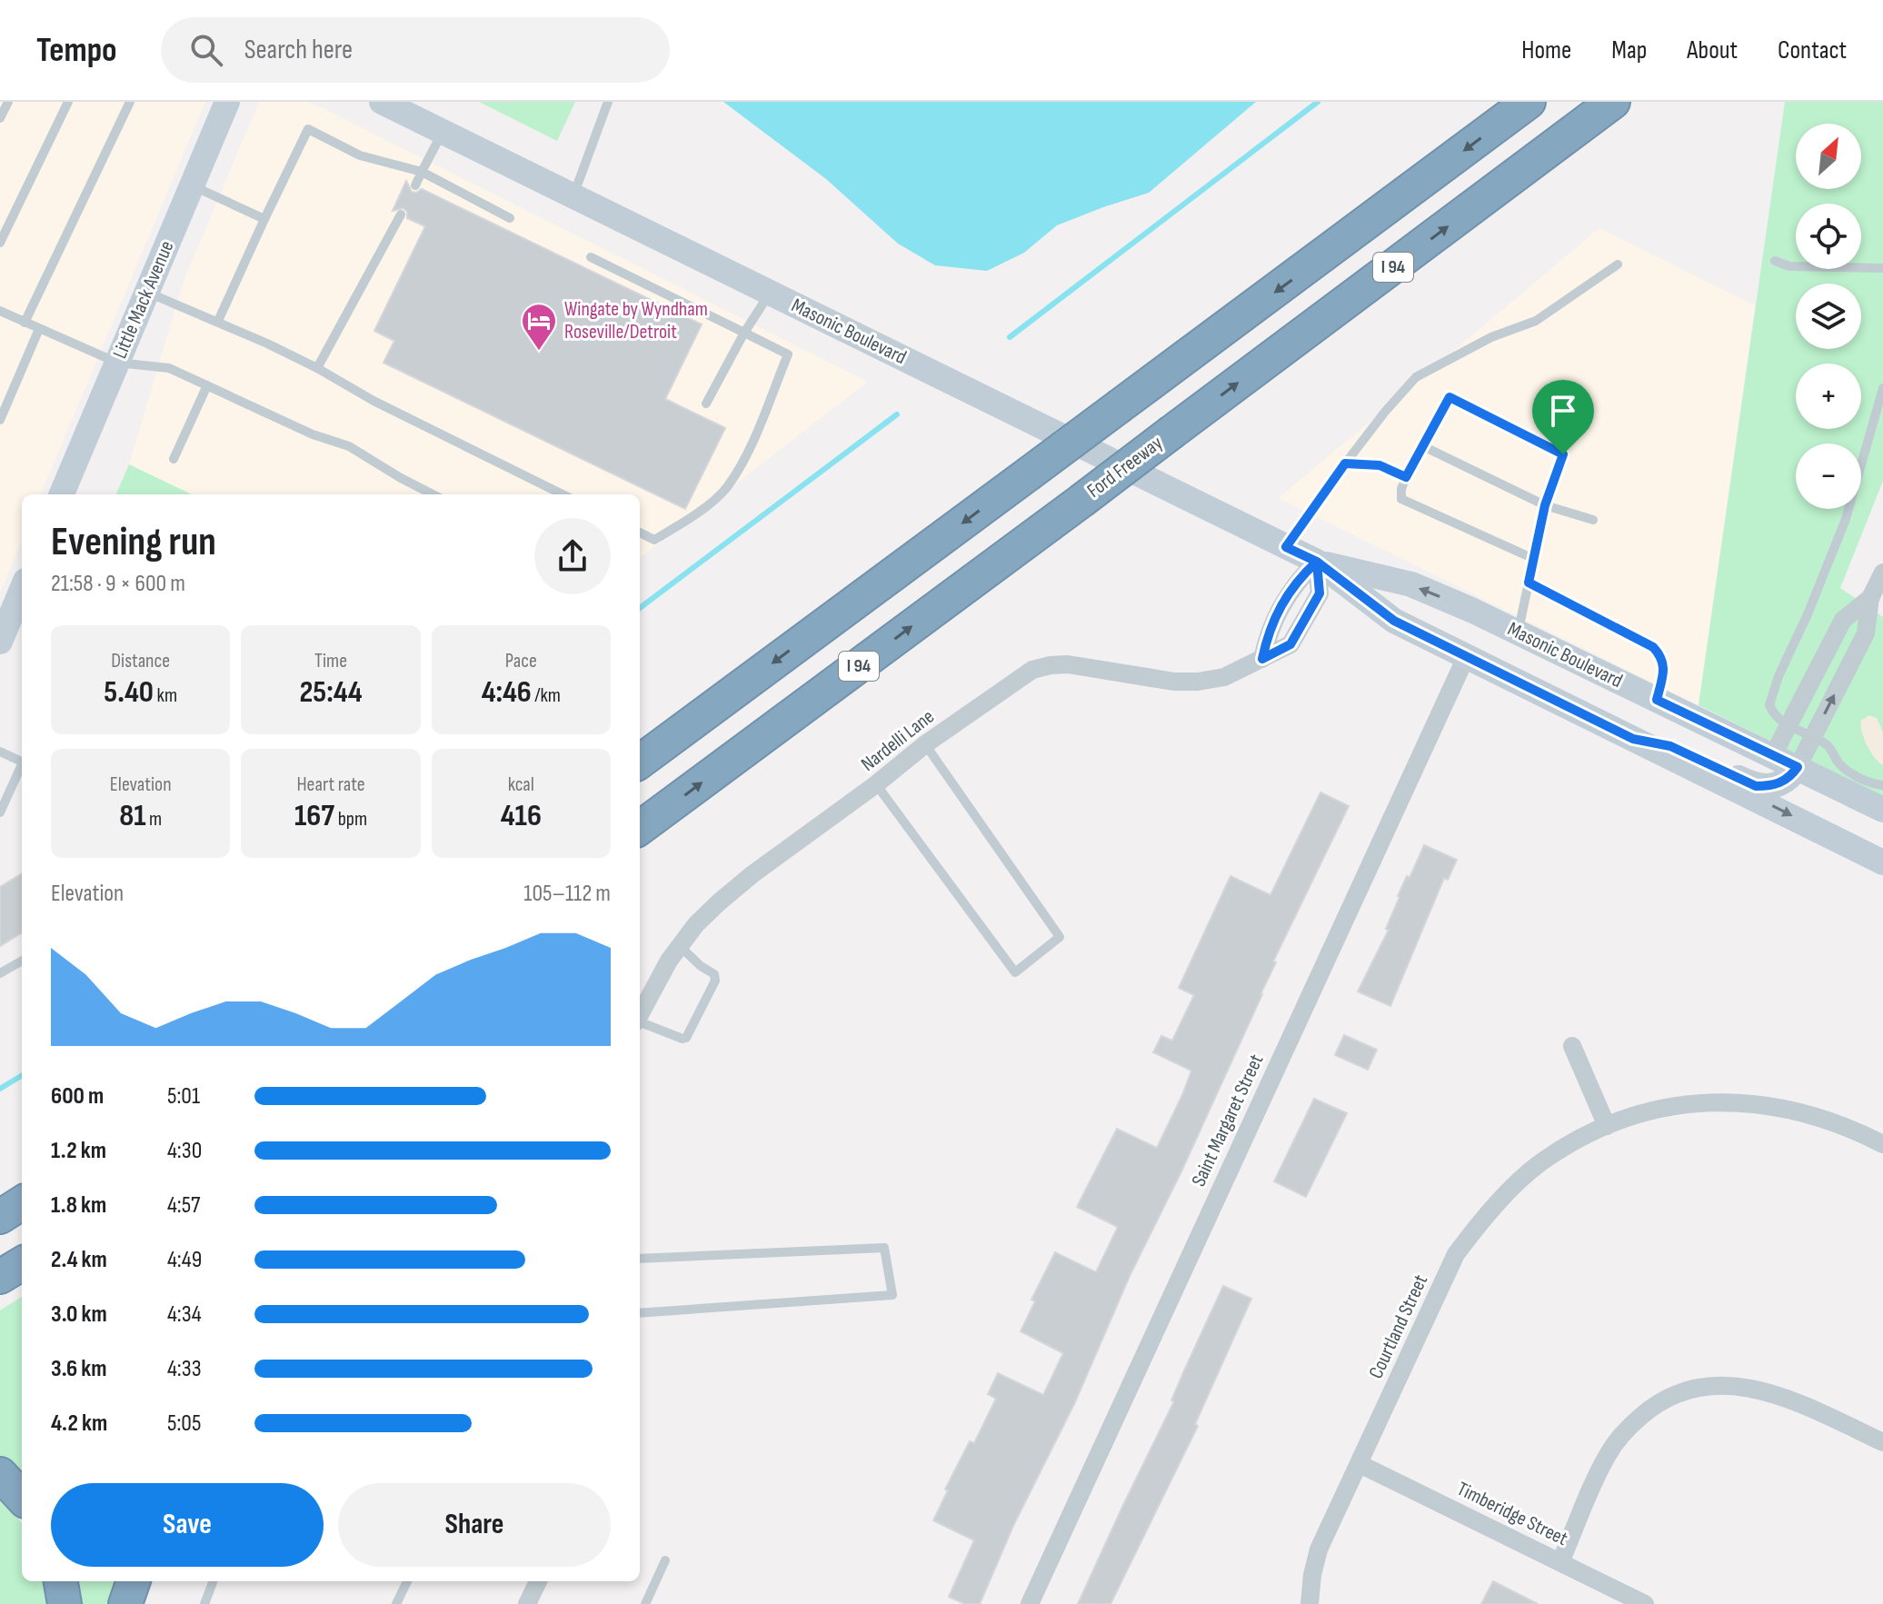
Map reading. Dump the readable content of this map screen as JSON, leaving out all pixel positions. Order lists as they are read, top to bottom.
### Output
{
  "streets": {
    "highway": ["I 94", "Ford Freeway"],
    "main road": ["Little Mack Avenue", "Masonic Boulevard"],
    "street": [
      "Nardelli Lane",
      "Saint Margaret Street",
      "Courtland Street",
      "Timberidge Street"
    ]
  },
  "crossings": [
    ["Masonic Boulevard", "Nardelli Lane"],
    ["Masonic Boulevard", "Saint Margaret Street"],
    ["Courtland Street", "Timberidge Street"]
  ],
  "places": {
    "hotel": ["Wingate by Wyndham Roseville/Detroit"]
  },
  "north": "top right",
  "page": {
    "header": "Tempo",
    "search": "Search here",
    "nav": [
      "Home",
      "Map",
      "About",
      "Contact"
    ],
    "map_buttons": ["+", "−"],
    "heading": ["Evening run", "21:58 · 9 × 600 m"],
    "stats": [
      ["Distance", "5.40 km"],
      ["Time", "25:44"],
      ["Pace", "4:46 /km"],
      ["Elevation", "81 m"],
      ["Heart rate", "167 bpm"],
      ["kcal", "416"]
    ],
    "chart": ["Elevation", "105–112 m"],
    "list": [
      {
        "name": "600 m",
        "note": "5:01"
      },
      {
        "name": "1.2 km",
        "note": "4:30"
      },
      {
        "name": "1.8 km",
        "note": "4:57"
      },
      {
        "name": "2.4 km",
        "note": "4:49"
      },
      {
        "name": "3.0 km",
        "note": "4:34"
      },
      {
        "name": "3.6 km",
        "note": "4:33"
      },
      {
        "name": "4.2 km",
        "note": "5:05"
      }
    ],
    "buttons": ["Save", "Share"]
  }
}
